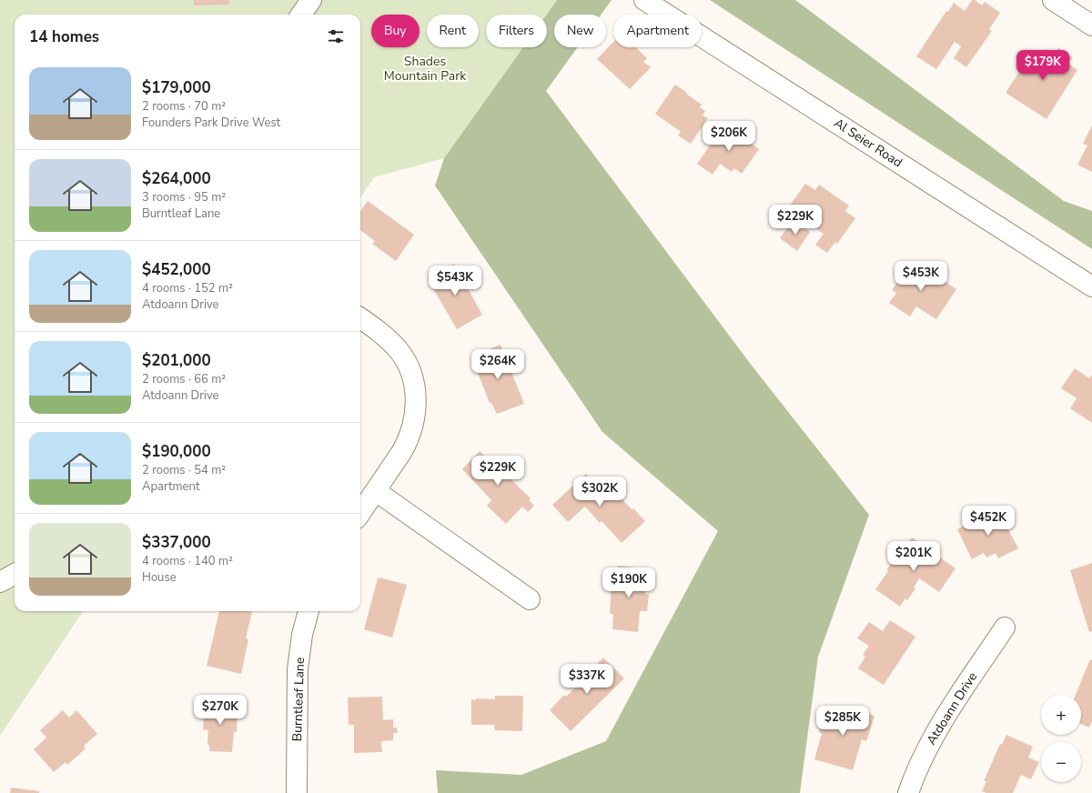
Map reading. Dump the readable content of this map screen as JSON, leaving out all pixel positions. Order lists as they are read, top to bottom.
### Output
{
  "streets": {
    "street": ["Al Seier Road", "Burntleaf Lane", "Atdoann Drive"]
  },
  "parks": ["Shades Mountain Park"],
  "page": {
    "chip": [
      "Buy",
      "Rent",
      "Filters",
      "New",
      "Apartment"
    ],
    "heading": "14 homes",
    "price": [
      "$179K",
      "$206K",
      "$229K",
      "$453K",
      "$543K",
      "$264K",
      "$229K",
      "$302K",
      "$452K",
      "$201K",
      "$190K",
      "$337K",
      "$270K",
      "$285K"
    ],
    "list": [
      {
        "name": "$179,000",
        "note": "2 rooms · 70 m² · Founders Park Drive West"
      },
      {
        "name": "$264,000",
        "note": "3 rooms · 95 m² · Burntleaf Lane"
      },
      {
        "name": "$452,000",
        "note": "4 rooms · 152 m² · Atdoann Drive"
      },
      {
        "name": "$201,000",
        "note": "2 rooms · 66 m² · Atdoann Drive"
      },
      {
        "name": "$190,000",
        "note": "2 rooms · 54 m² · Apartment"
      },
      {
        "name": "$337,000",
        "note": "4 rooms · 140 m² · House"
      }
    ],
    "map_buttons": ["+", "−"]
  }
}
